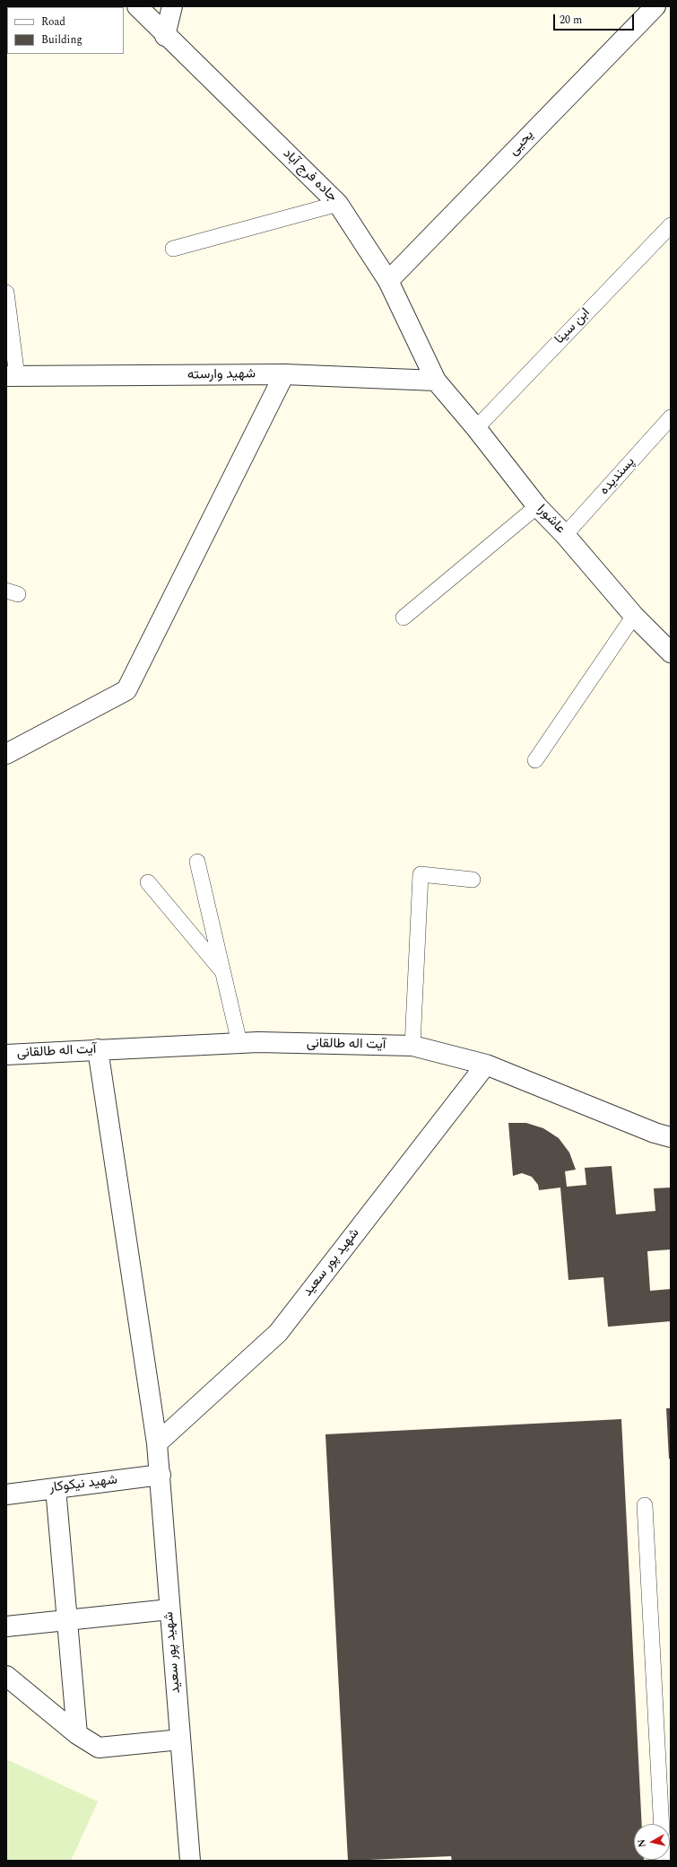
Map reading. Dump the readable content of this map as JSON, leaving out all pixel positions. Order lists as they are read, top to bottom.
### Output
{
  "streets": {
    "street": [
      "یحیی",
      "جاده فرج آباد",
      "شهید وارسته",
      "عاشورا",
      "آیت اله طالقانی",
      "شهید پور سعید",
      "شهید نیکوکار"
    ],
    "lane": ["ابن سینا", "پسندیده"]
  },
  "crossings": [
    ["یحیی", "جاده فرج آباد"],
    ["جاده فرج آباد", "شهید وارسته"],
    ["جاده فرج آباد", "عاشورا"],
    ["ابن سینا", "عاشورا"],
    ["شهید وارسته", "عاشورا"],
    ["پسندیده", "عاشورا"],
    ["آیت اله طالقانی", "شهید پور سعید"],
    ["شهید پور سعید", "شهید نیکوکار"]
  ],
  "legend": ["Road", "Building"],
  "scale_bar": "20 m",
  "north": "left"
}
